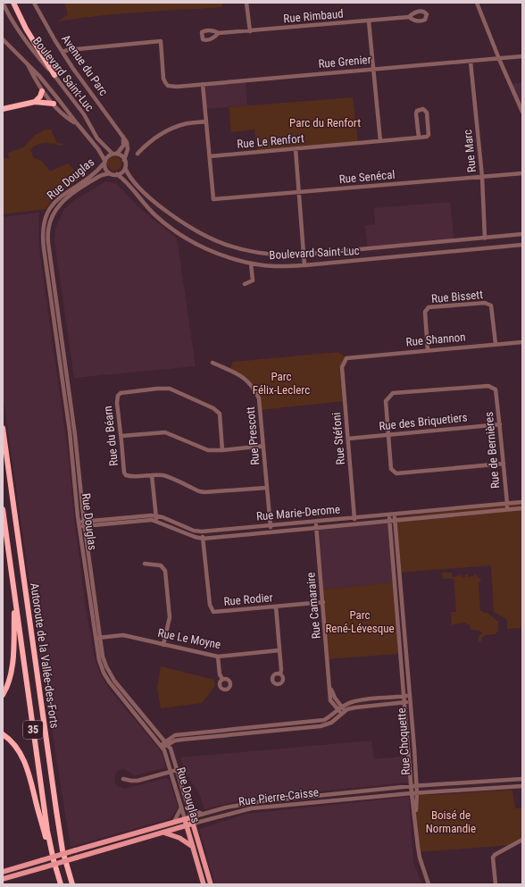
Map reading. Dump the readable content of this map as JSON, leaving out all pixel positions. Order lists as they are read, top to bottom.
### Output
{
  "streets": {
    "highway": ["Autoroute de la Vallée-des-Forts", "35"],
    "main road": ["Rue Douglas", "Rue Pierre-Caisse"],
    "street": [
      "Rue Rimbaud",
      "Rue Grenier",
      "Avenue du Parc",
      "Boulevard Saint-Luc",
      "Rue Le Renfort",
      "Rue Marc",
      "Rue Senécal",
      "Rue Bissett",
      "Rue Shannon",
      "Rue des Briquetiers",
      "Rue du Béarn",
      "Rue Prescott",
      "Rue Stéfoni",
      "Rue de Bernières",
      "Rue Marie-Derome",
      "Rue Rodier",
      "Rue Camaraire",
      "Rue Le Moyne",
      "Rue Choquette"
    ]
  },
  "crossings": [
    ["Rue Grenier", "Avenue du Parc"],
    ["Rue Grenier", "Rue Marc"],
    ["Avenue du Parc", "Boulevard Saint-Luc"],
    ["Avenue du Parc", "Rue Douglas"],
    ["Boulevard Saint-Luc", "Rue Marc"],
    ["Boulevard Saint-Luc", "Rue Douglas"],
    ["Rue Le Renfort", "Rue Senécal"],
    ["Rue Marc", "Rue Senécal"],
    ["Rue Douglas", "Rue Marie-Derome"],
    ["Rue Douglas", "Rue Le Moyne"],
    ["Rue Douglas", "Rue Pierre-Caisse"],
    ["Rue Bissett", "Rue Shannon"],
    ["Rue Shannon", "Rue Stéfoni"],
    ["Rue des Briquetiers", "Rue Stéfoni"],
    ["Rue des Briquetiers", "Rue de Bernières"],
    ["Rue du Béarn", "Rue Prescott"],
    ["Rue Prescott", "Rue Marie-Derome"],
    ["Rue Stéfoni", "Rue Marie-Derome"],
    ["Rue de Bernières", "Rue Marie-Derome"],
    ["Rue Marie-Derome", "Rue Rodier"],
    ["Rue Marie-Derome", "Rue Camaraire"],
    ["Rue Marie-Derome", "Rue Choquette"],
    ["Rue Rodier", "Rue Camaraire"],
    ["Rue Choquette", "Rue Pierre-Caisse"]
  ],
  "parks": [
    "Parc du Renfort",
    "Parc Félix-Leclerc",
    "Parc René-Lévesque",
    "Boisé de Normandie"
  ]
}
